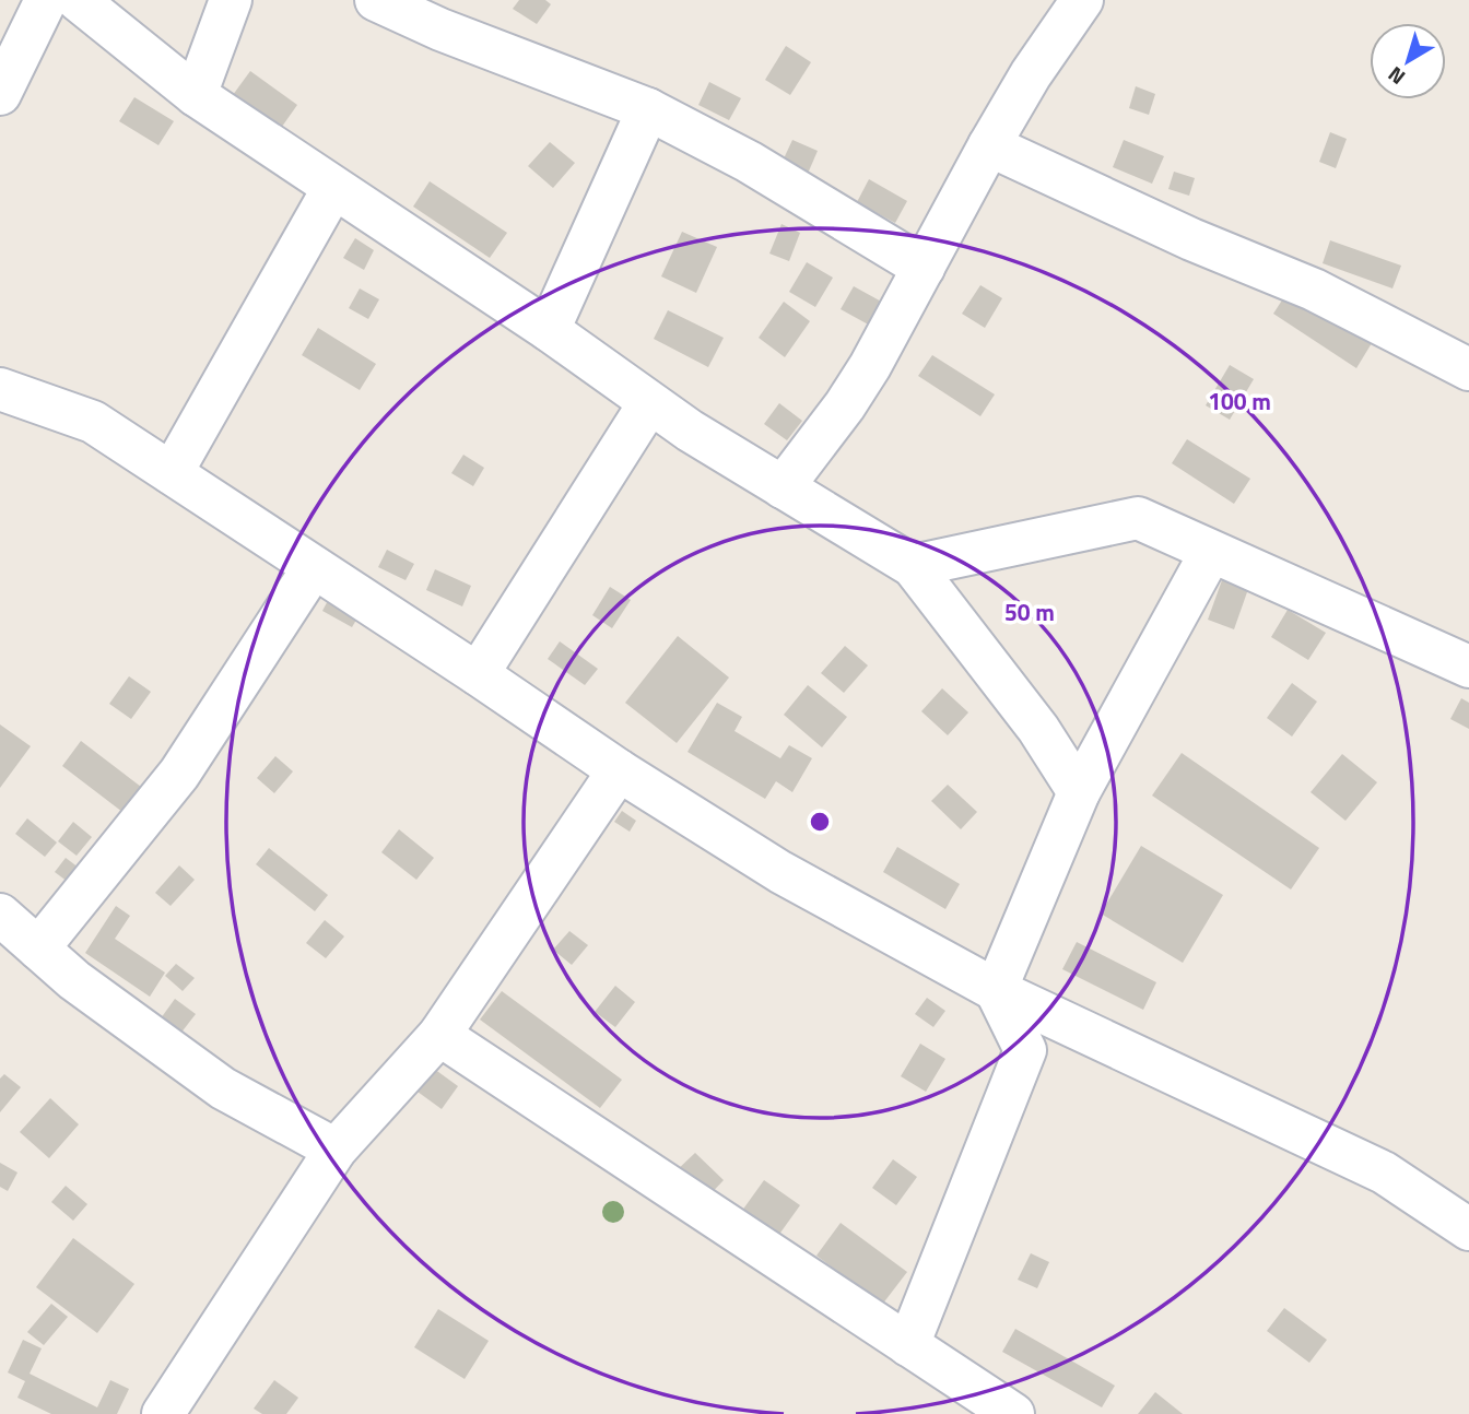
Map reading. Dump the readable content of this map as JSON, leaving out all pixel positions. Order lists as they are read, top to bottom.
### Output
{
  "north": "bottom left",
  "rings": ["100 m", "50 m"]
}
